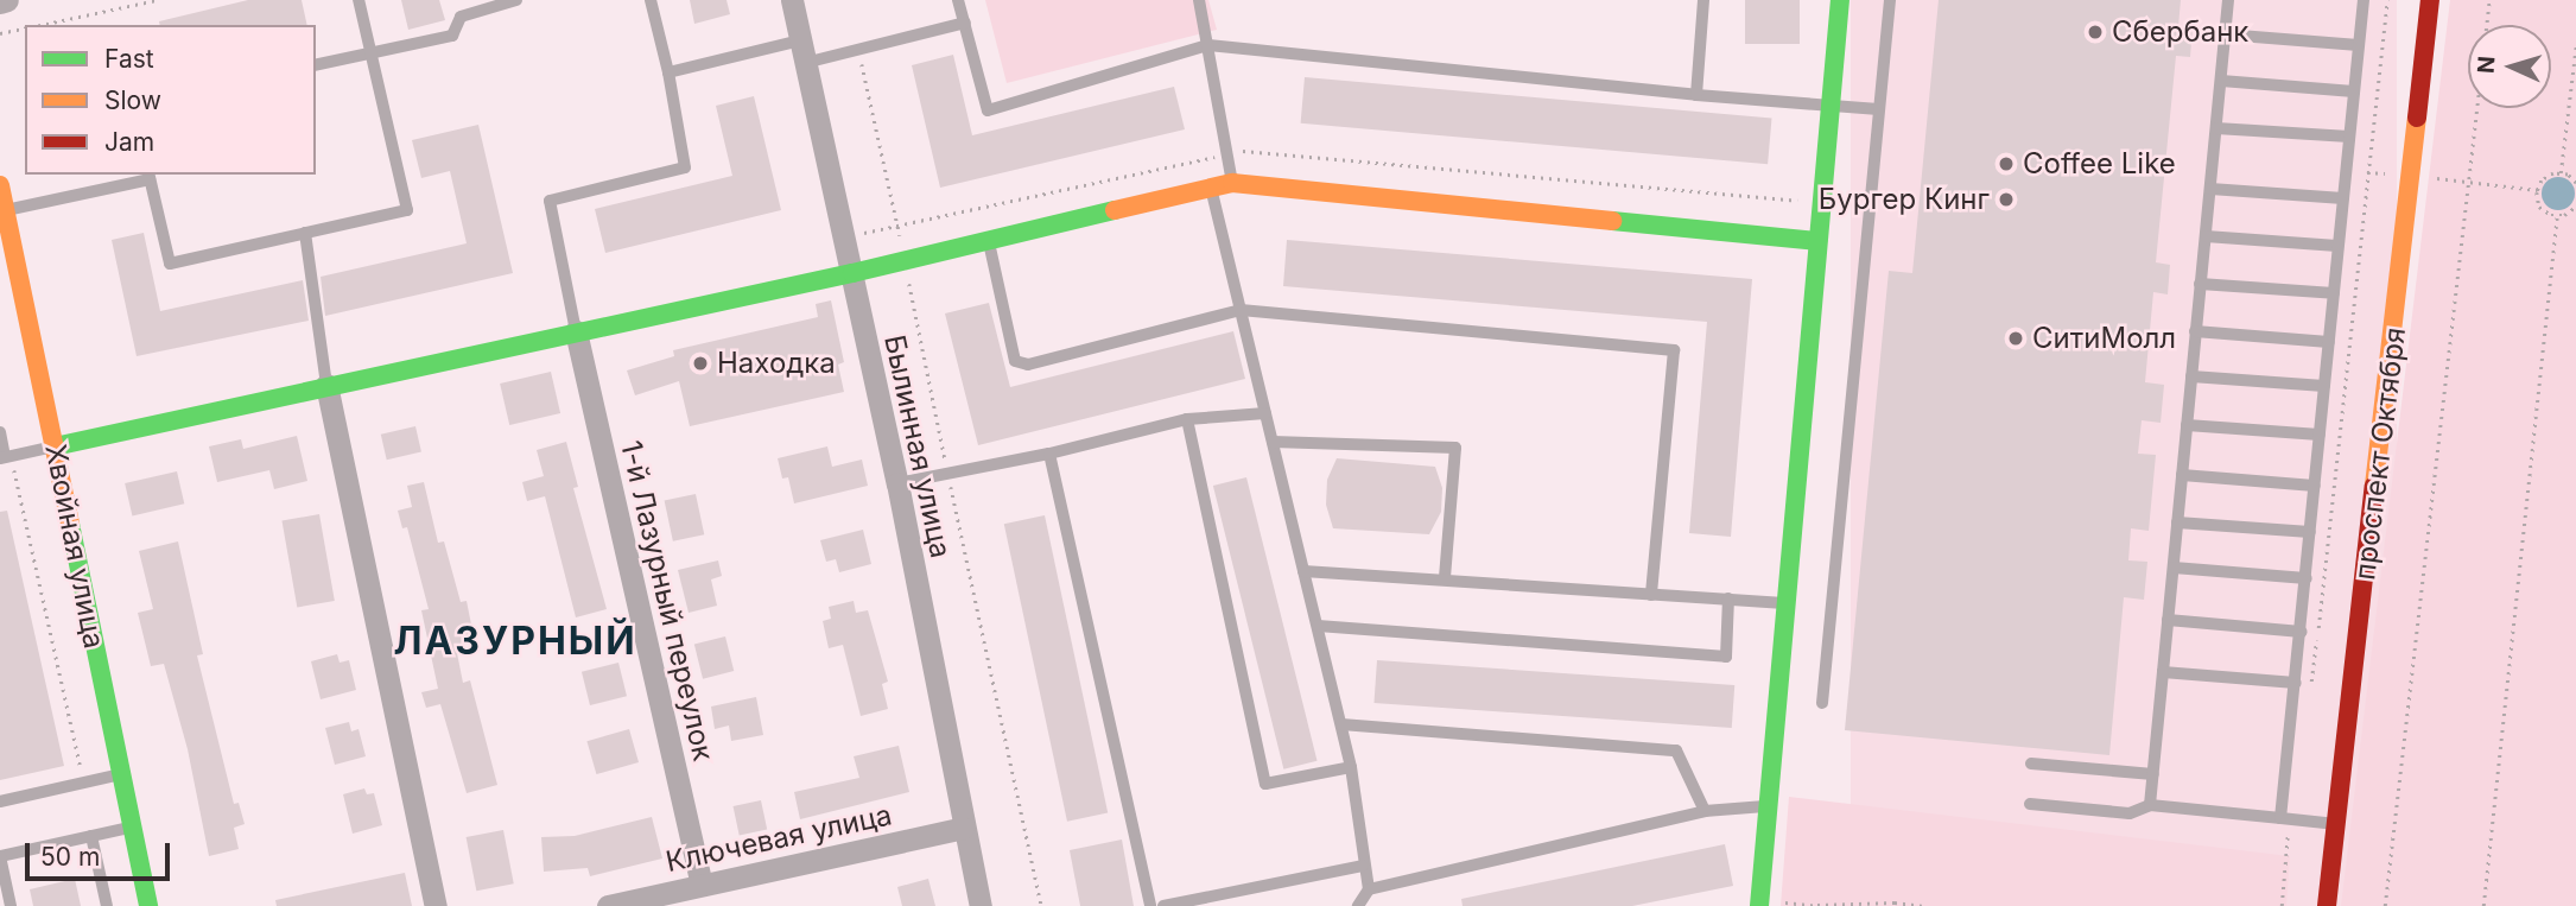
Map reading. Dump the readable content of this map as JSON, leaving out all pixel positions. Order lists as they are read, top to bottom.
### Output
{
  "streets": {
    "street": [
      "Былинная улица",
      "проспект Октября",
      "Хвойная улица",
      "1-й Лазурный переулок",
      "Ключевая улица"
    ]
  },
  "crossings": [
    ["Былинная улица", "Ключевая улица"],
    ["1-й Лазурный переулок", "Ключевая улица"]
  ],
  "districts": ["ЛАЗУРНЫЙ"],
  "places": [
    "Сбербанк",
    "Coffee Like",
    "Бургер Кинг",
    "СитиМолл",
    "Находка"
  ],
  "legend": ["Fast", "Slow", "Jam"],
  "scale_bar": "50 m",
  "north": "left"
}
